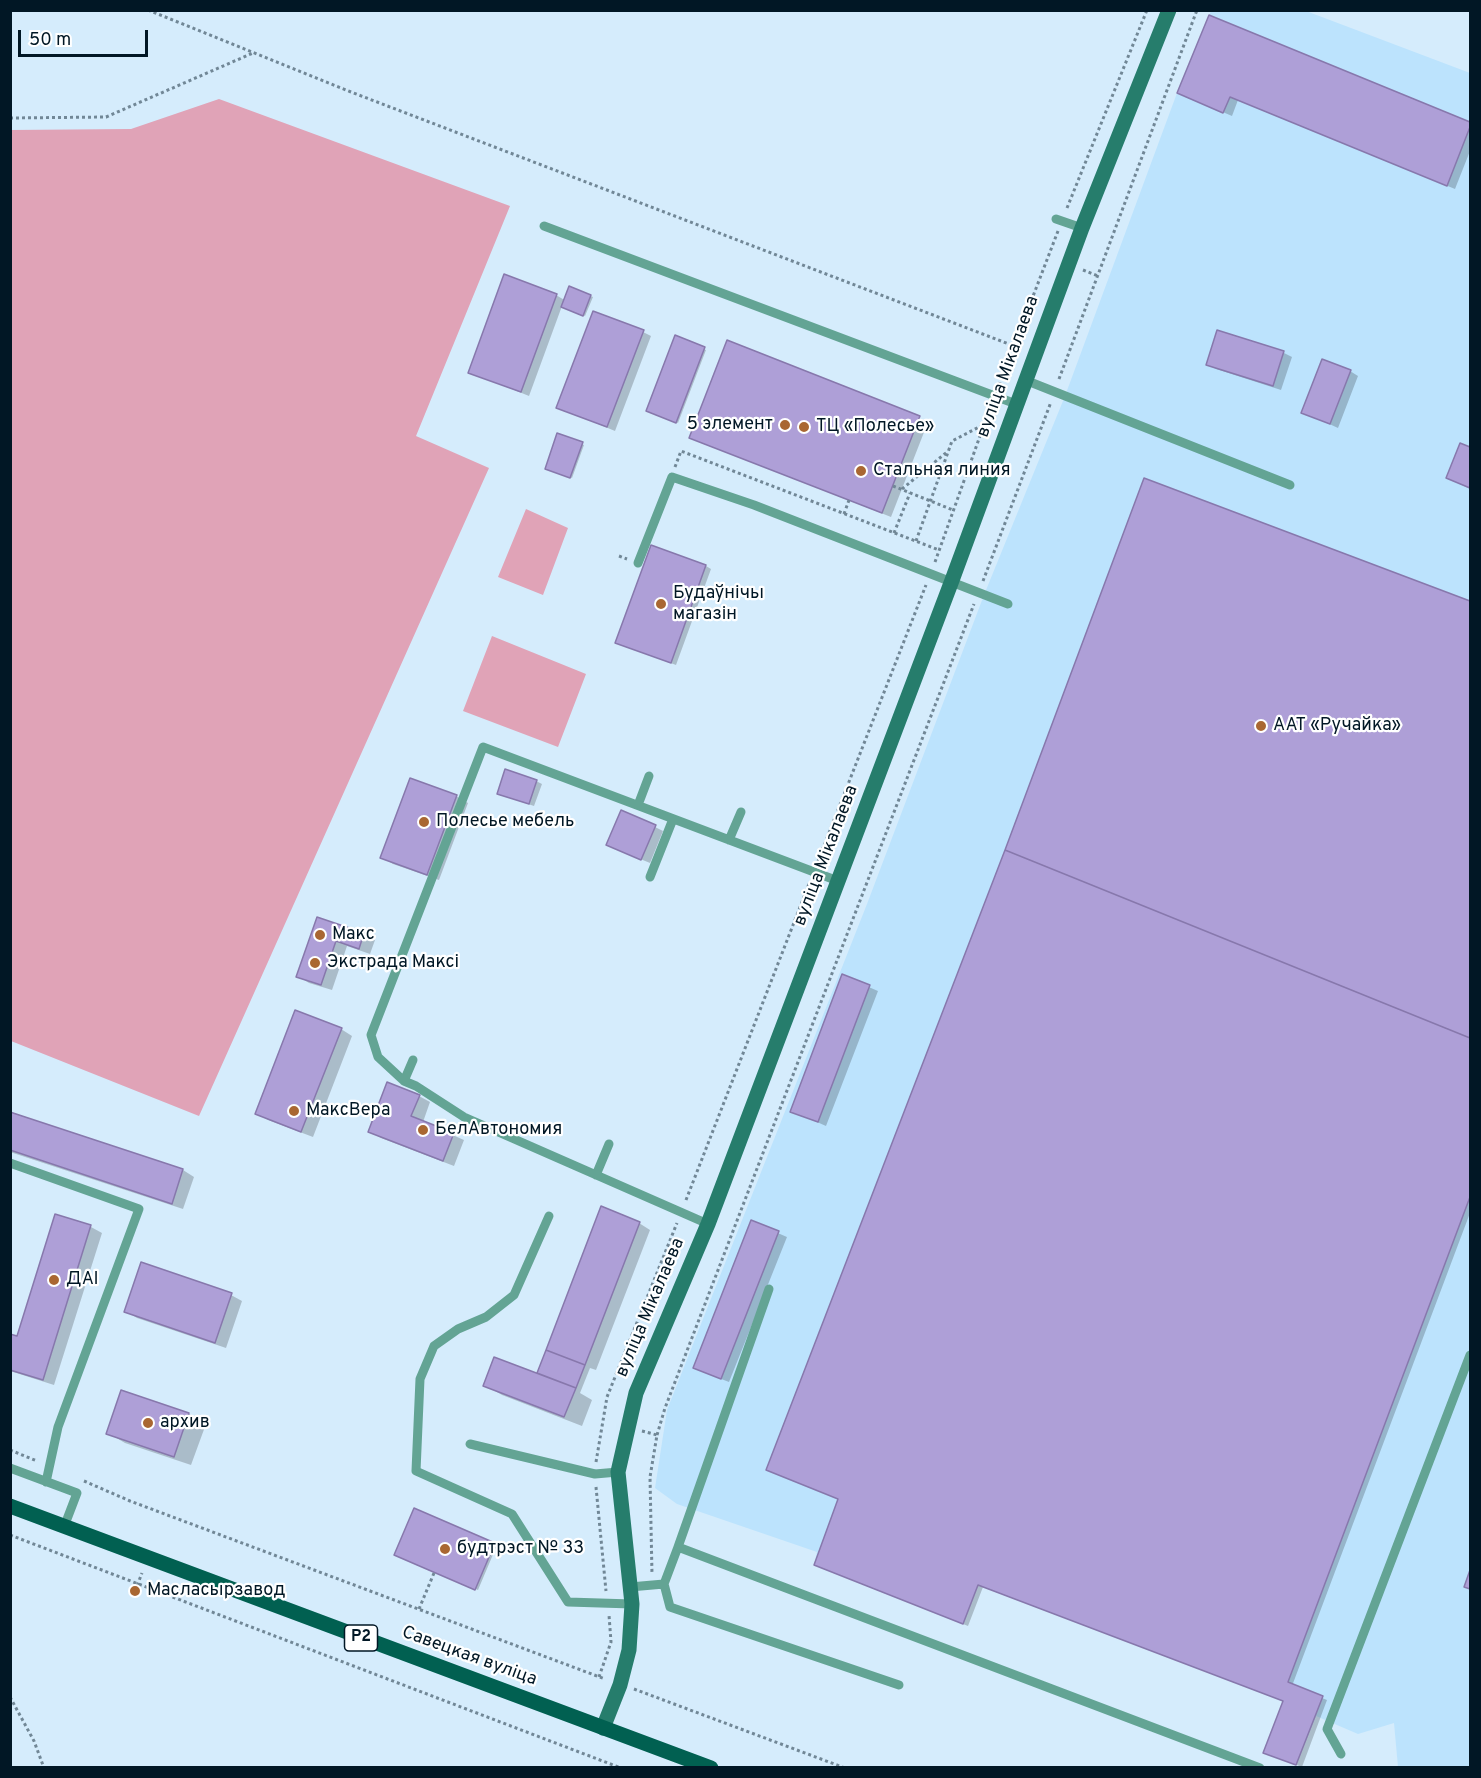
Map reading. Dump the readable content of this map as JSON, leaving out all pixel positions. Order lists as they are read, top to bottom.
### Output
{
  "streets": {
    "main road": ["вуліца Мікалаева", "Р2", "Савецкая вуліца"]
  },
  "crossings": [
    ["вуліца Мікалаева", "Савецкая вуліца"]
  ],
  "places": [
    "5 элемент",
    "ТЦ «Полесье»",
    "Стальная линия",
    "Будаўнічы магазін",
    "ААТ «Ручайка»",
    "Полесье мебель",
    "Макс",
    "Экстрада Максі",
    "МаксBepa",
    "БелАвтономия",
    "ДАІ",
    "архив",
    "будтрэст № 33",
    "Масласырзавод"
  ],
  "scale_bar": "50 m"
}
